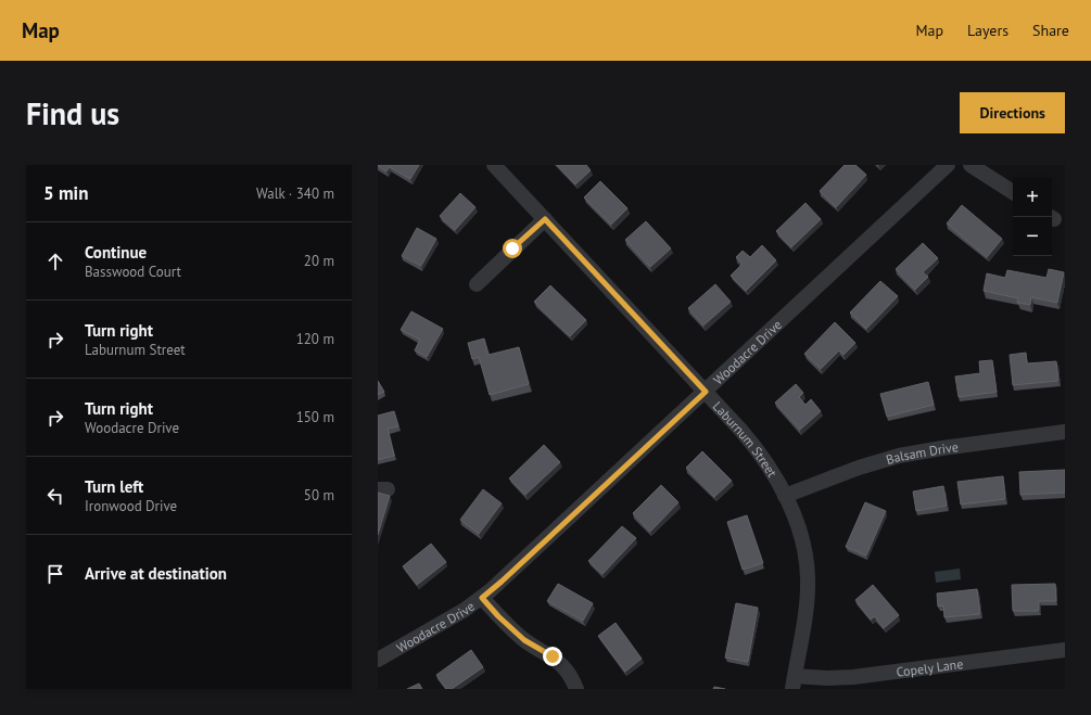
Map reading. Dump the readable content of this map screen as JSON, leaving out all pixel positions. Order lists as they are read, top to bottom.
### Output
{
  "streets": {
    "street": [
      "Woodacre Drive",
      "Laburnum Street",
      "Balsam Drive",
      "Copely Lane"
    ]
  },
  "crossings": [
    ["Woodacre Drive", "Laburnum Street"],
    ["Laburnum Street", "Balsam Drive"],
    ["Laburnum Street", "Copely Lane"]
  ],
  "page": {
    "header": "Map",
    "nav": ["Map", "Layers", "Share"],
    "buttons": "Directions",
    "title": "Find us",
    "heading": ["5 min", "Walk · 340 m"],
    "map_buttons": ["+", "−"],
    "list": [
      ["Continue", "Basswood Court", "20 m"],
      ["Turn right", "Laburnum Street", "120 m"],
      ["Turn right", "Woodacre Drive", "150 m"],
      ["Turn left", "Ironwood Drive", "50 m"],
      "Arrive at destination"
    ]
  }
}
